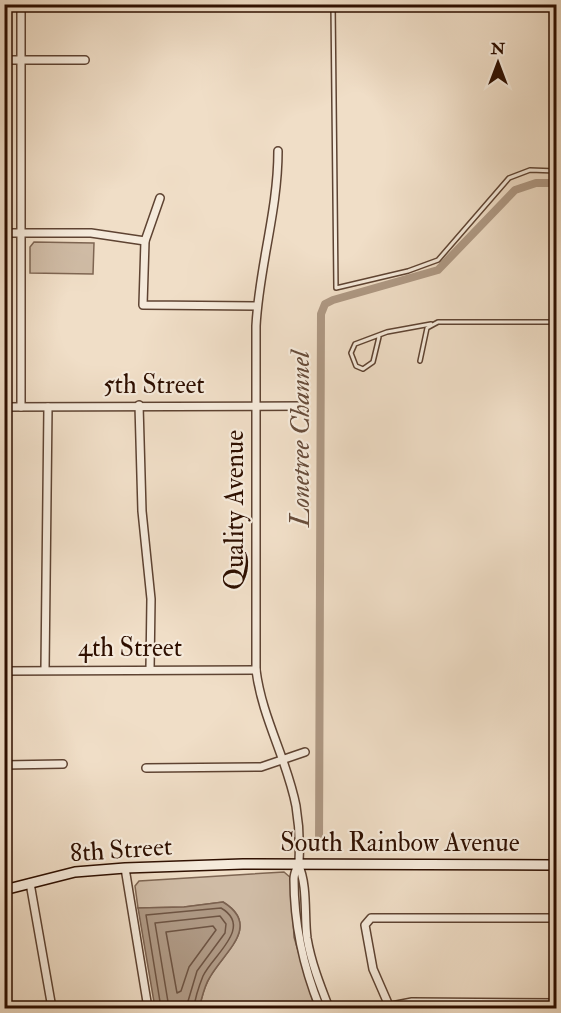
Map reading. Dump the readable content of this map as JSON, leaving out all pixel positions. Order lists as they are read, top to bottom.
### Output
{
  "streets": {
    "street": [
      "5th Street",
      "Quality Avenue",
      "4th Street",
      "South Rainbow Avenue",
      "8th Street"
    ]
  },
  "crossings": [
    ["5th Street", "Quality Avenue"],
    ["Quality Avenue", "4th Street"],
    ["Quality Avenue", "South Rainbow Avenue"],
    ["South Rainbow Avenue", "8th Street"]
  ],
  "water": ["Lonetree Channel"],
  "north": "top"
}
